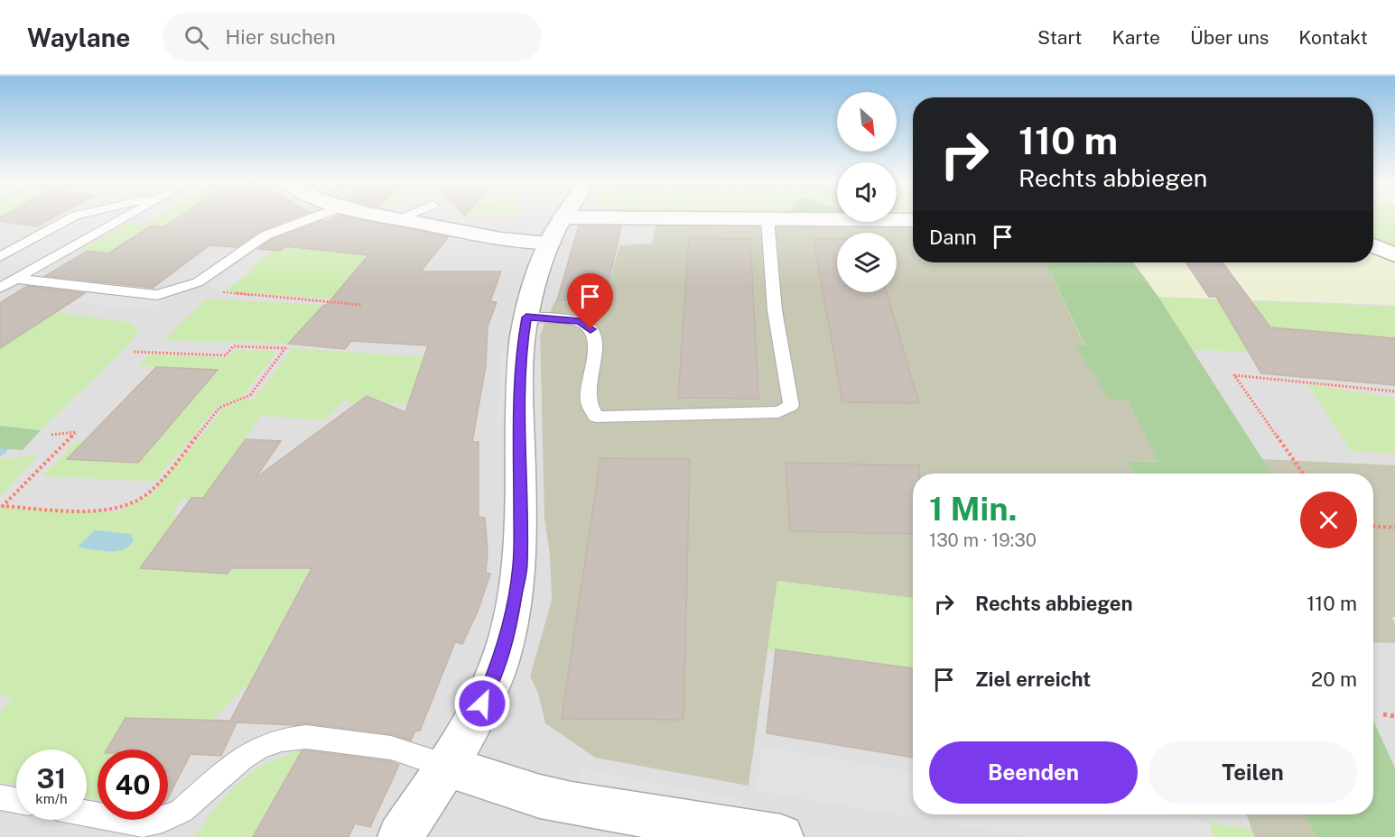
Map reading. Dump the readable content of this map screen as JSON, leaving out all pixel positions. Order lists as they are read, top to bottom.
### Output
{
  "north": "bottom right",
  "page": {
    "header": "Waylane",
    "search": "Hier suchen",
    "nav": [
      "Start",
      "Karte",
      "Über uns",
      "Kontakt"
    ],
    "turn": ["110 m", "Rechts abbiegen"],
    "then": "Dann",
    "heading": ["1 Min.", "130 m · 19:30"],
    "list": [
      {
        "name": "Rechts abbiegen",
        "value": "110 m"
      },
      {
        "name": "Ziel erreicht",
        "value": "20 m"
      }
    ],
    "buttons": ["Beenden", "Teilen"],
    "speed": "31 km/h",
    "limit": "40"
  }
}
